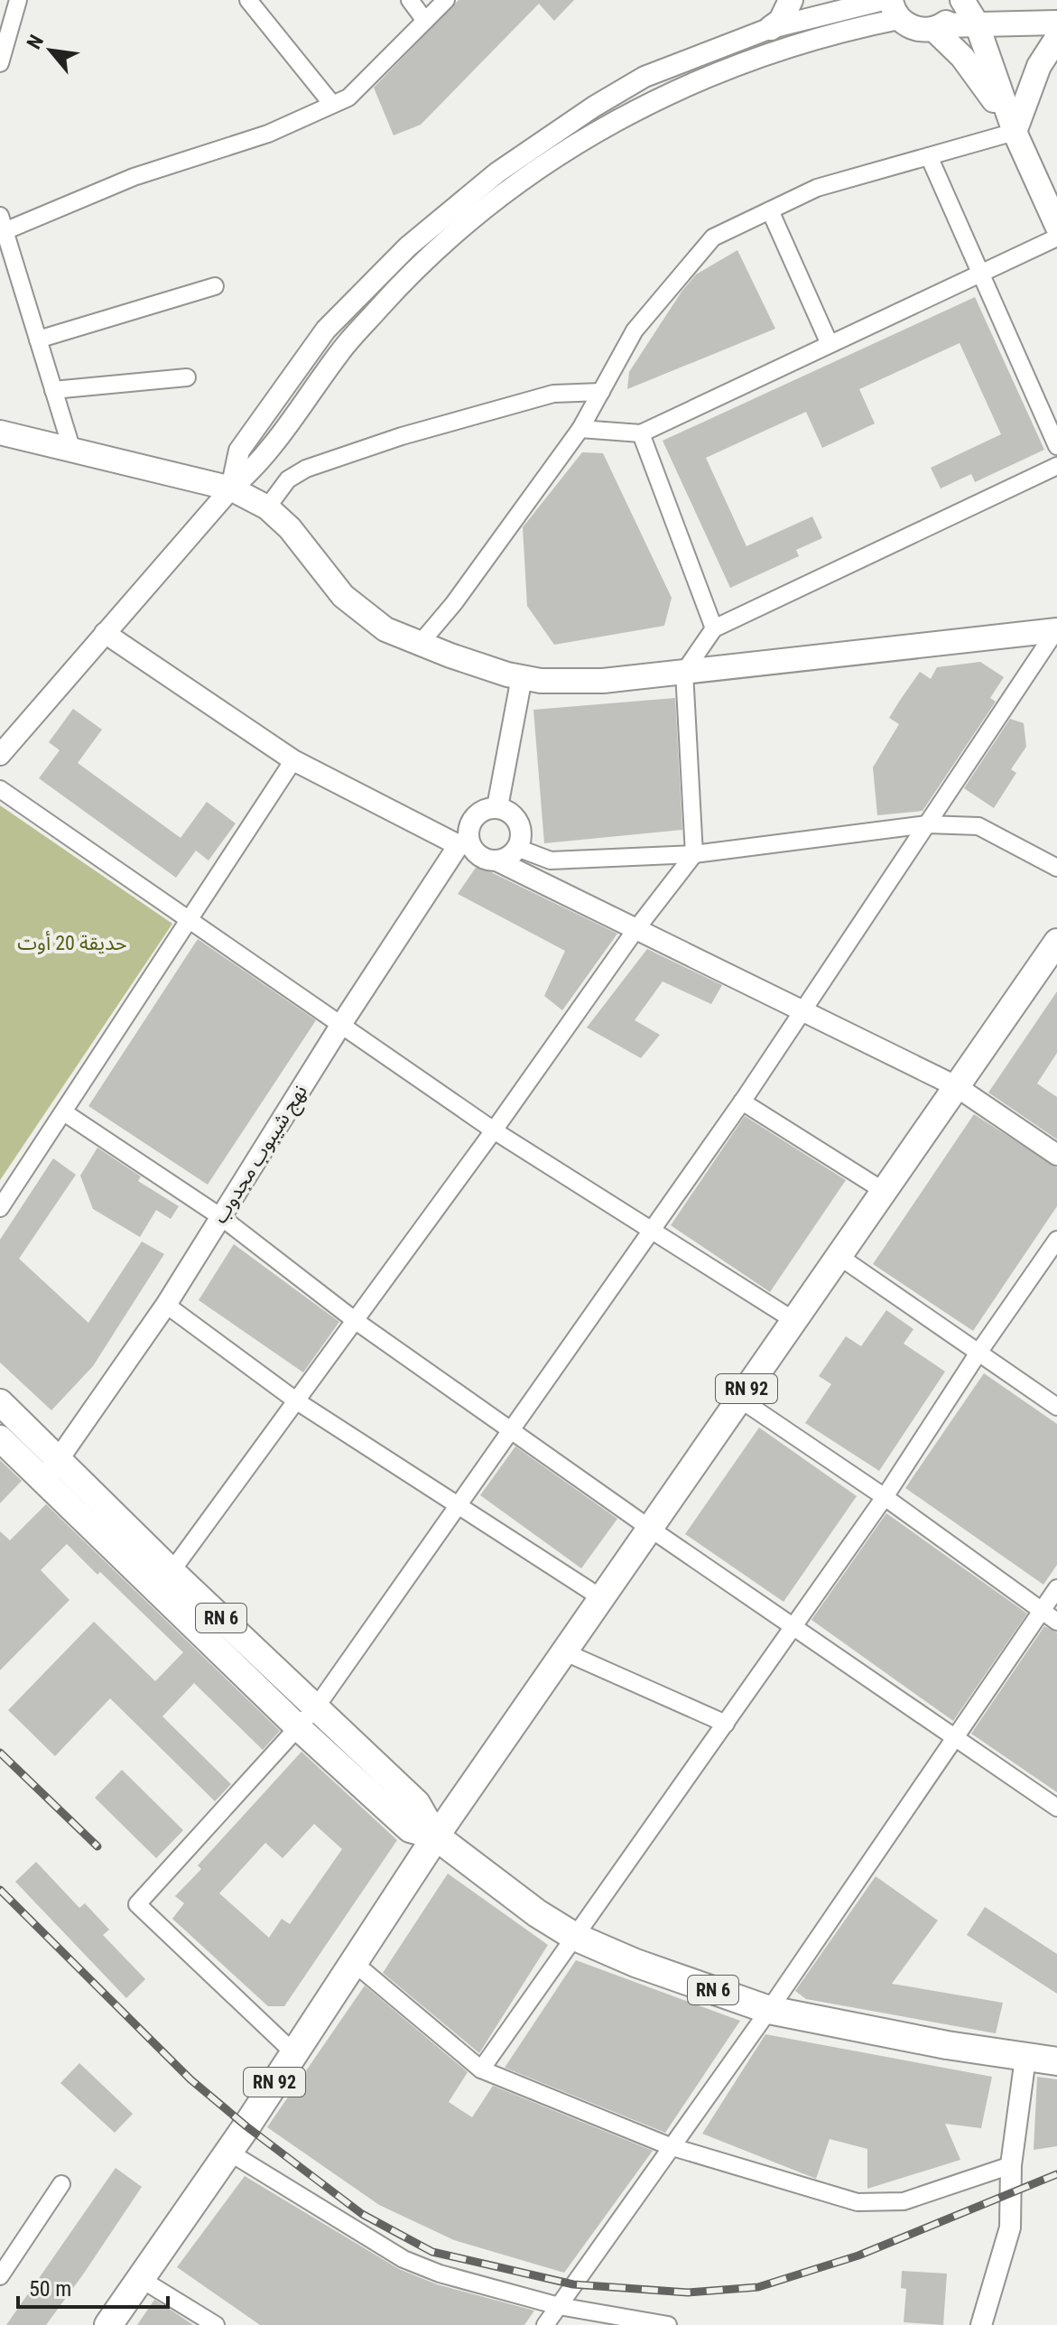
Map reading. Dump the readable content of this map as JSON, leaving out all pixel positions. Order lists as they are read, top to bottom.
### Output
{
  "streets": {
    "highway": ["RN 92", "RN 6"],
    "street": ["نهج شيبوب مجدوب"]
  },
  "crossings": [
    ["نهج شيبوب مجدوب", "RN 6"],
    ["RN 92", "RN 6"]
  ],
  "parks": ["حديقة 20 أوت"],
  "scale_bar": "50 m",
  "north": "top left"
}
